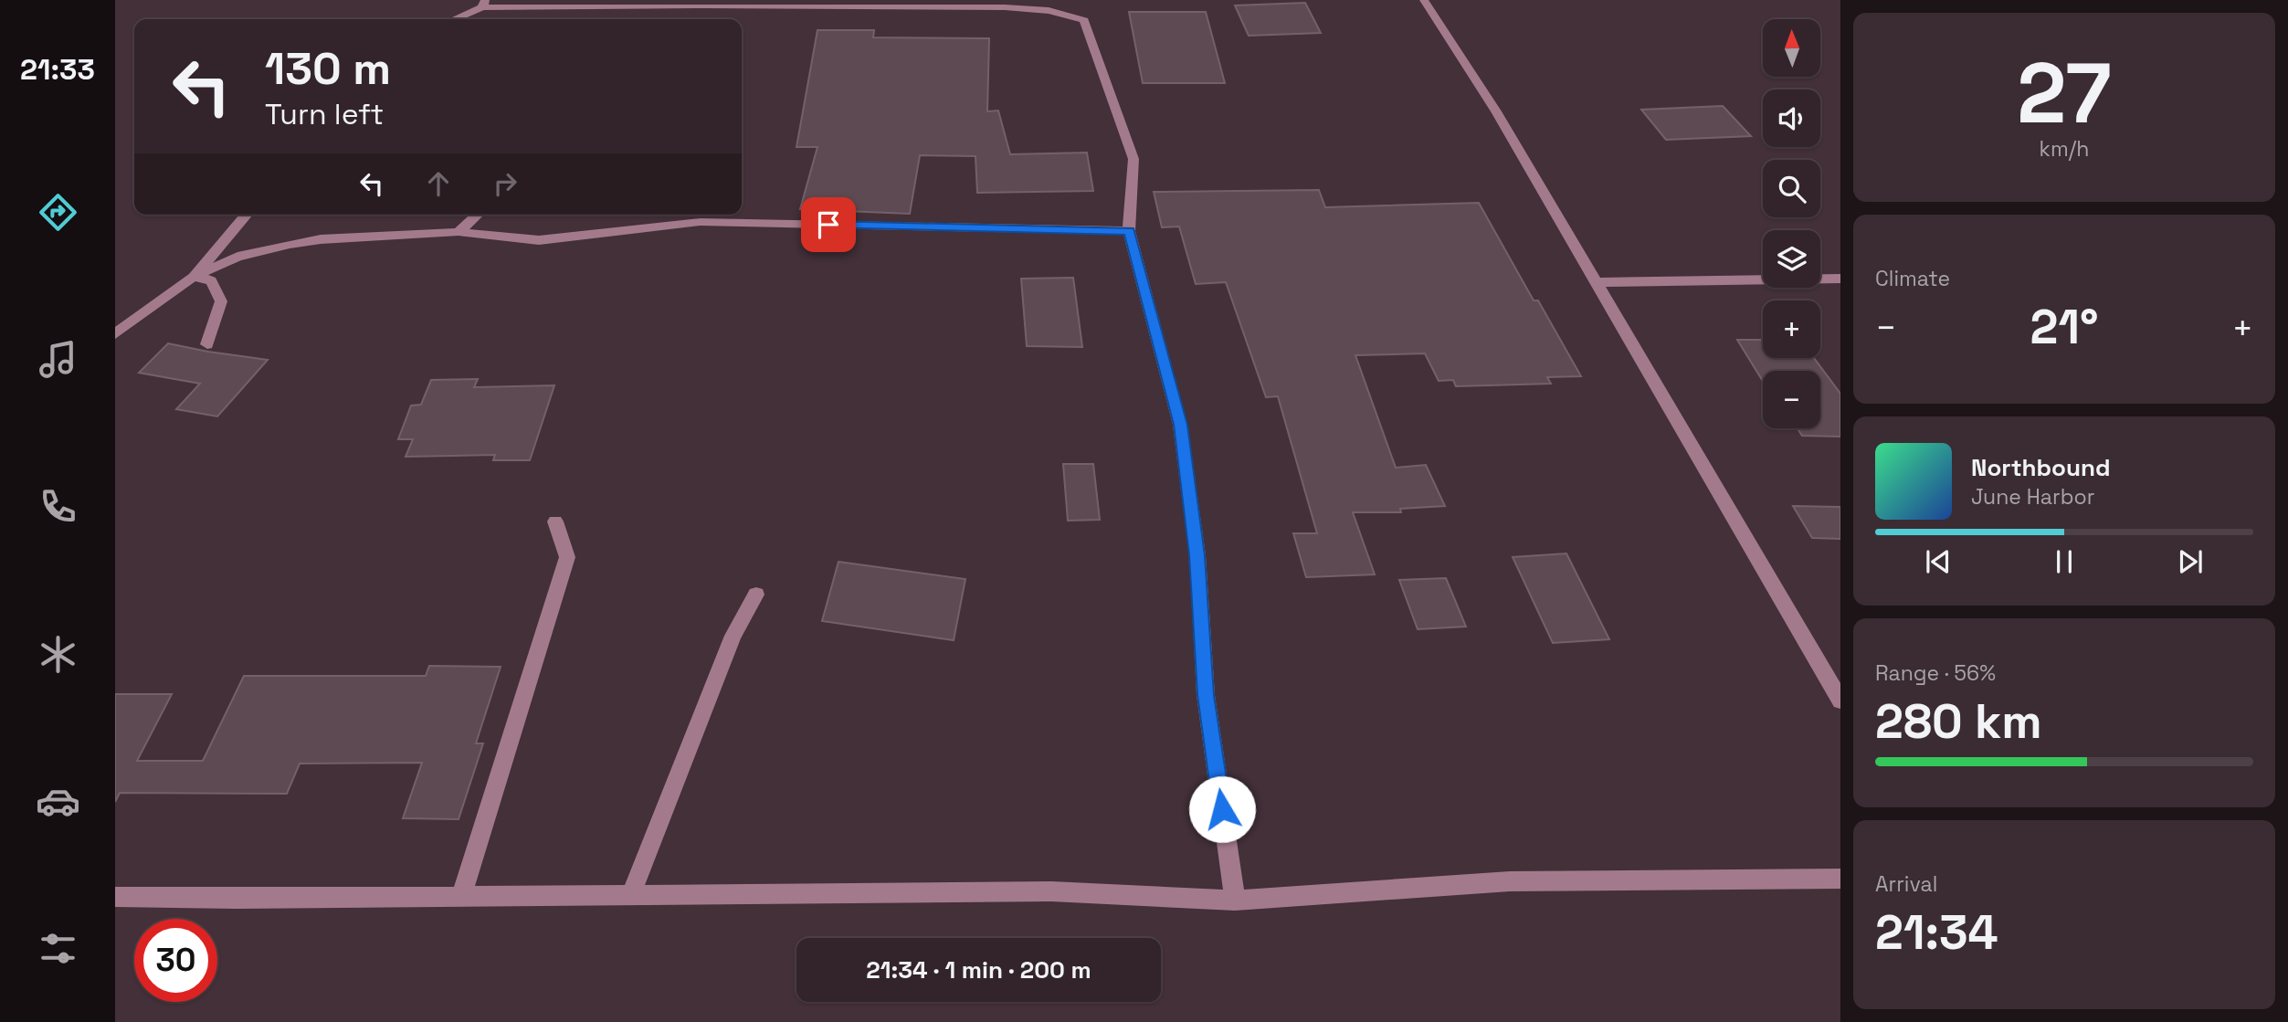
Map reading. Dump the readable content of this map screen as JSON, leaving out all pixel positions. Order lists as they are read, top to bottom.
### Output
{
  "north": "top",
  "page": {
    "tabs": "21:33",
    "tile": [
      ["27", "km/h"],
      "Climate",
      ["Range · 56%", "280 km"],
      ["Arrival", "21:34"]
    ],
    "map_buttons": ["+", "−"],
    "turn": ["130 m", "Turn left"],
    "heat": ["−", "21°", "+"],
    "song": ["Northbound", "June Harbor"],
    "limit": "30",
    "trip": "21:34 · 1 min · 200 m"
  }
}
